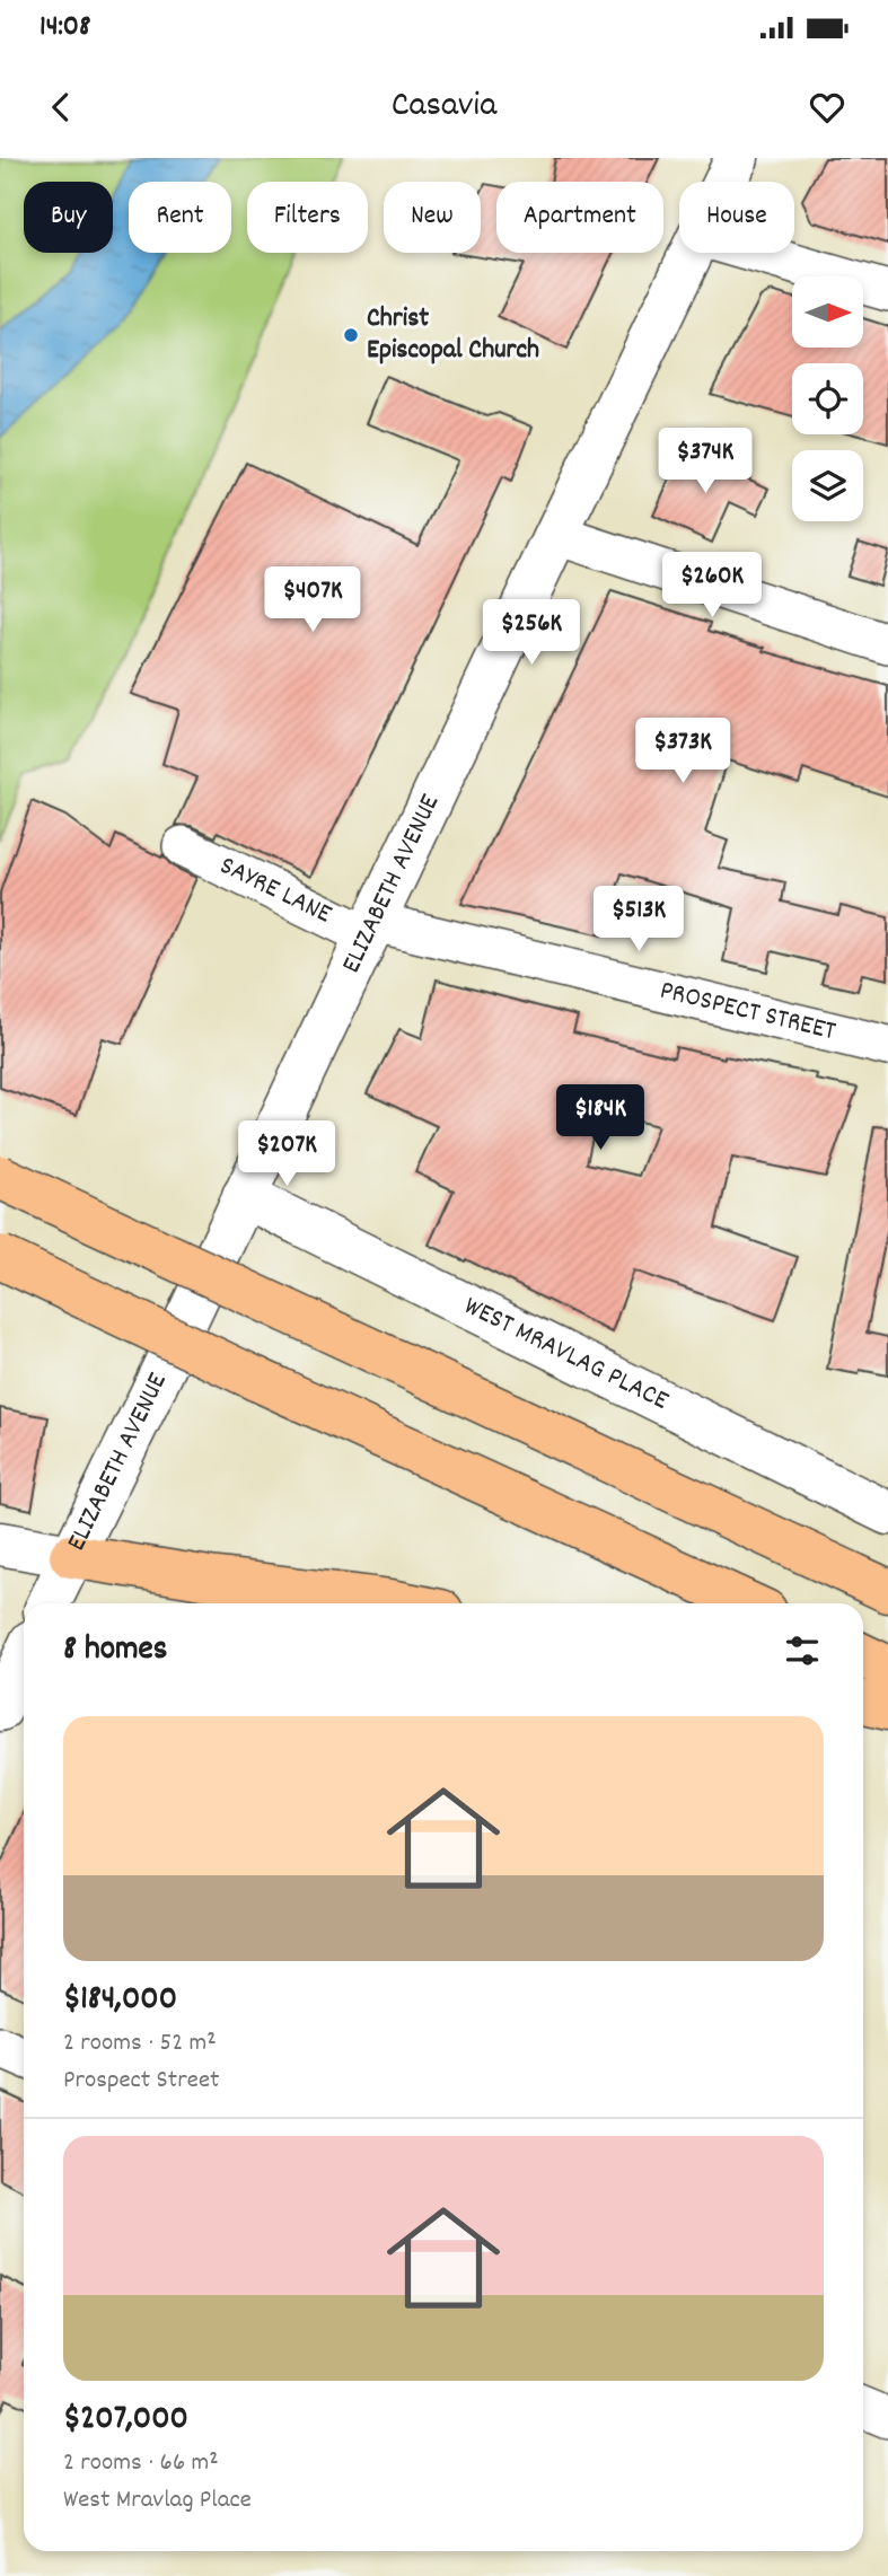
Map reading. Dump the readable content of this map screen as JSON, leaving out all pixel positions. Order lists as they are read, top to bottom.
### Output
{
  "streets": {
    "street": [
      "ELIZABETH AVENUE",
      "SAYRE LANE",
      "PROSPECT STREET",
      "WEST MRAVLAG PLACE"
    ]
  },
  "crossings": [
    ["ELIZABETH AVENUE", "SAYRE LANE"],
    ["ELIZABETH AVENUE", "PROSPECT STREET"],
    ["ELIZABETH AVENUE", "WEST MRAVLAG PLACE"],
    ["SAYRE LANE", "PROSPECT STREET"]
  ],
  "places": ["Christ Episcopal Church"],
  "north": "right",
  "page": {
    "status": "14:08",
    "header": "Casavia",
    "chip": [
      "Buy",
      "Rent",
      "Filters",
      "New",
      "Apartment",
      "House"
    ],
    "price": [
      "$374K",
      "$260K",
      "$407K",
      "$256K",
      "$373K",
      "$513K",
      "$184K",
      "$207K"
    ],
    "heading": "8 homes",
    "list": [
      {
        "name": "$184,000",
        "note": "2 rooms · 52 m² · Prospect Street"
      },
      {
        "name": "$207,000",
        "note": "2 rooms · 66 m² · West Mravlag Place"
      }
    ]
  }
}
